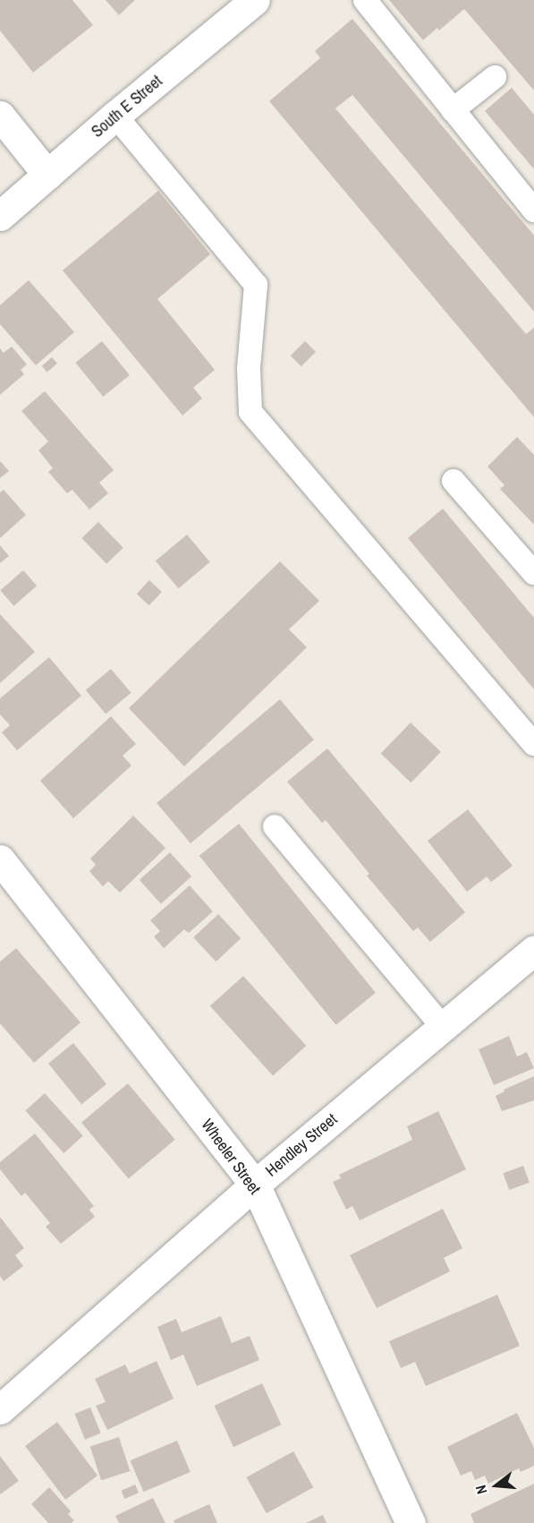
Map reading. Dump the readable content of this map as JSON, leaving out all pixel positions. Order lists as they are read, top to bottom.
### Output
{
  "streets": {
    "street": ["South E Street", "Hendley Street", "Wheeler Street"]
  },
  "crossings": [
    ["Hendley Street", "Wheeler Street"]
  ],
  "north": "left"
}
